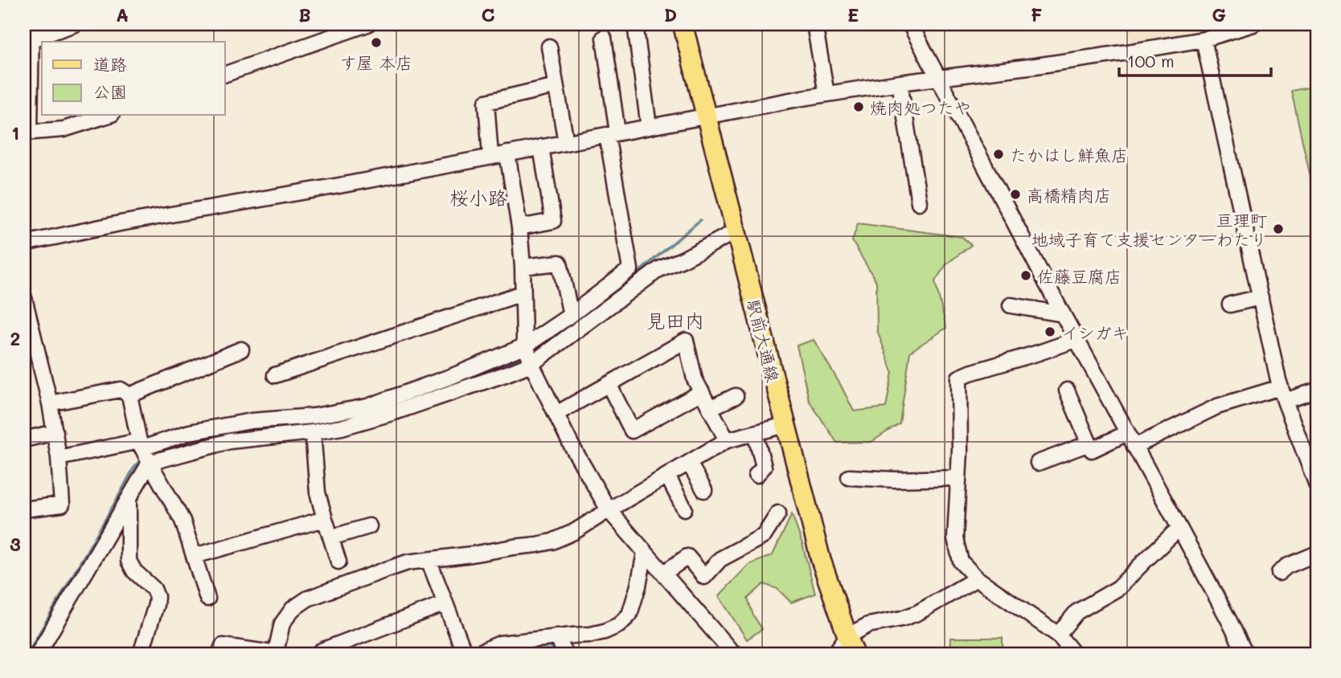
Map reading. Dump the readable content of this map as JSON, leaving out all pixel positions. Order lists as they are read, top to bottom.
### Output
{
  "streets": {
    "main road": ["駅前大通線"]
  },
  "districts": ["桜小路", "見田内"],
  "places": [
    "す屋 本店",
    "焼肉処つたや",
    "たかはし鮮魚店",
    "高橋精肉店",
    "亘理町 地域子育て支援センターわたり",
    "佐藤豆腐店",
    "イシガキ"
  ],
  "legend": ["道路", "公園"],
  "scale_bar": "100 m",
  "grid": {
    "columns": [
      "A",
      "B",
      "C",
      "D",
      "E",
      "F",
      "G"
    ],
    "rows": ["1", "2", "3"]
  }
}
